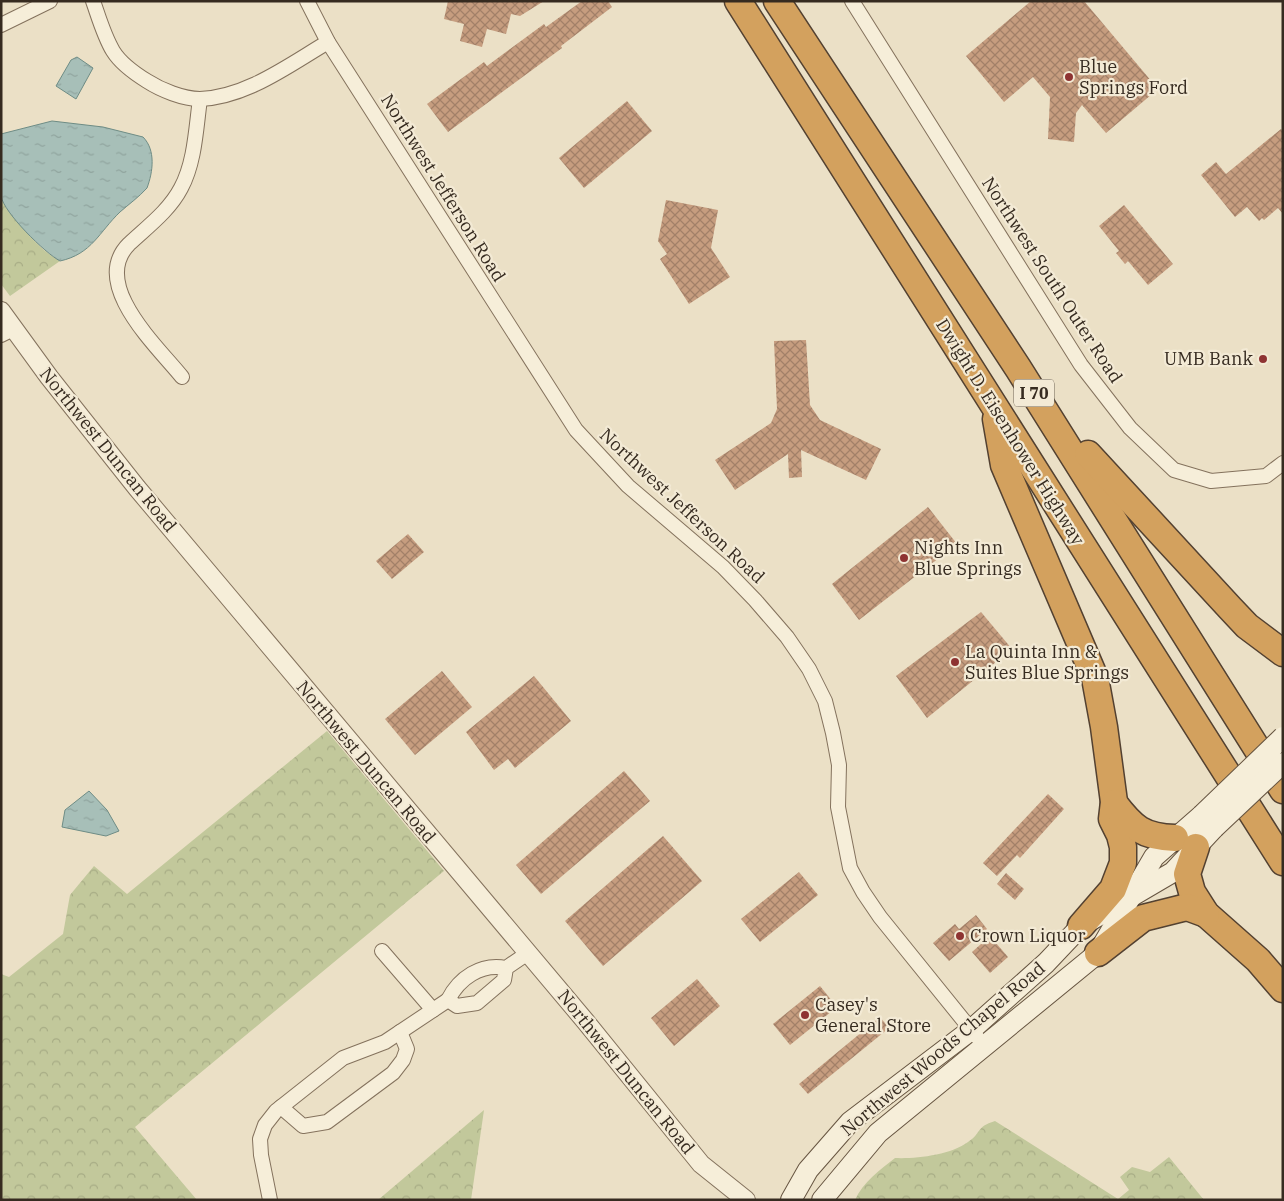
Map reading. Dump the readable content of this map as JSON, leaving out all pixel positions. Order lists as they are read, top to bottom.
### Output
{
  "streets": {
    "highway": ["I 70", "Dwight D. Eisenhower Highway"],
    "main road": ["Northwest Woods Chapel Road"],
    "street": ["Northwest Jefferson Road", "Northwest South Outer Road", "Northwest Duncan Road"]
  },
  "crossings": [
    ["Northwest Jefferson Road", "Northwest Woods Chapel Road"]
  ],
  "places": [
    "Blue Springs Ford",
    "UMB Bank",
    "Nights Inn Blue Springs",
    "La Quinta Inn & Suites Blue Springs",
    "Crown Liquor",
    "Casey's General Store"
  ]
}
